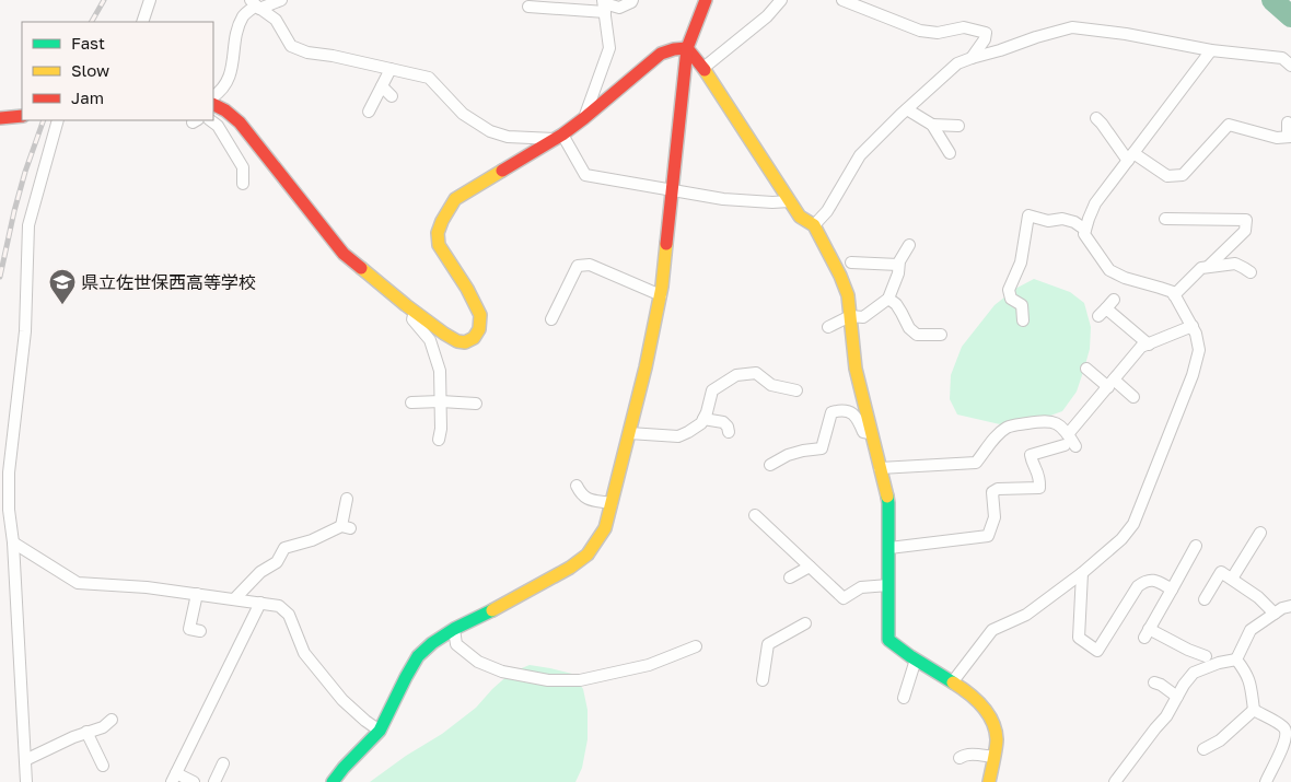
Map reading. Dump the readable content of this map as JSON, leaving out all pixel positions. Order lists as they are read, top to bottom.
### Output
{
  "places": {
    "school or university": ["県立佐世保西高等学校"]
  },
  "legend": ["Fast", "Slow", "Jam"]
}
